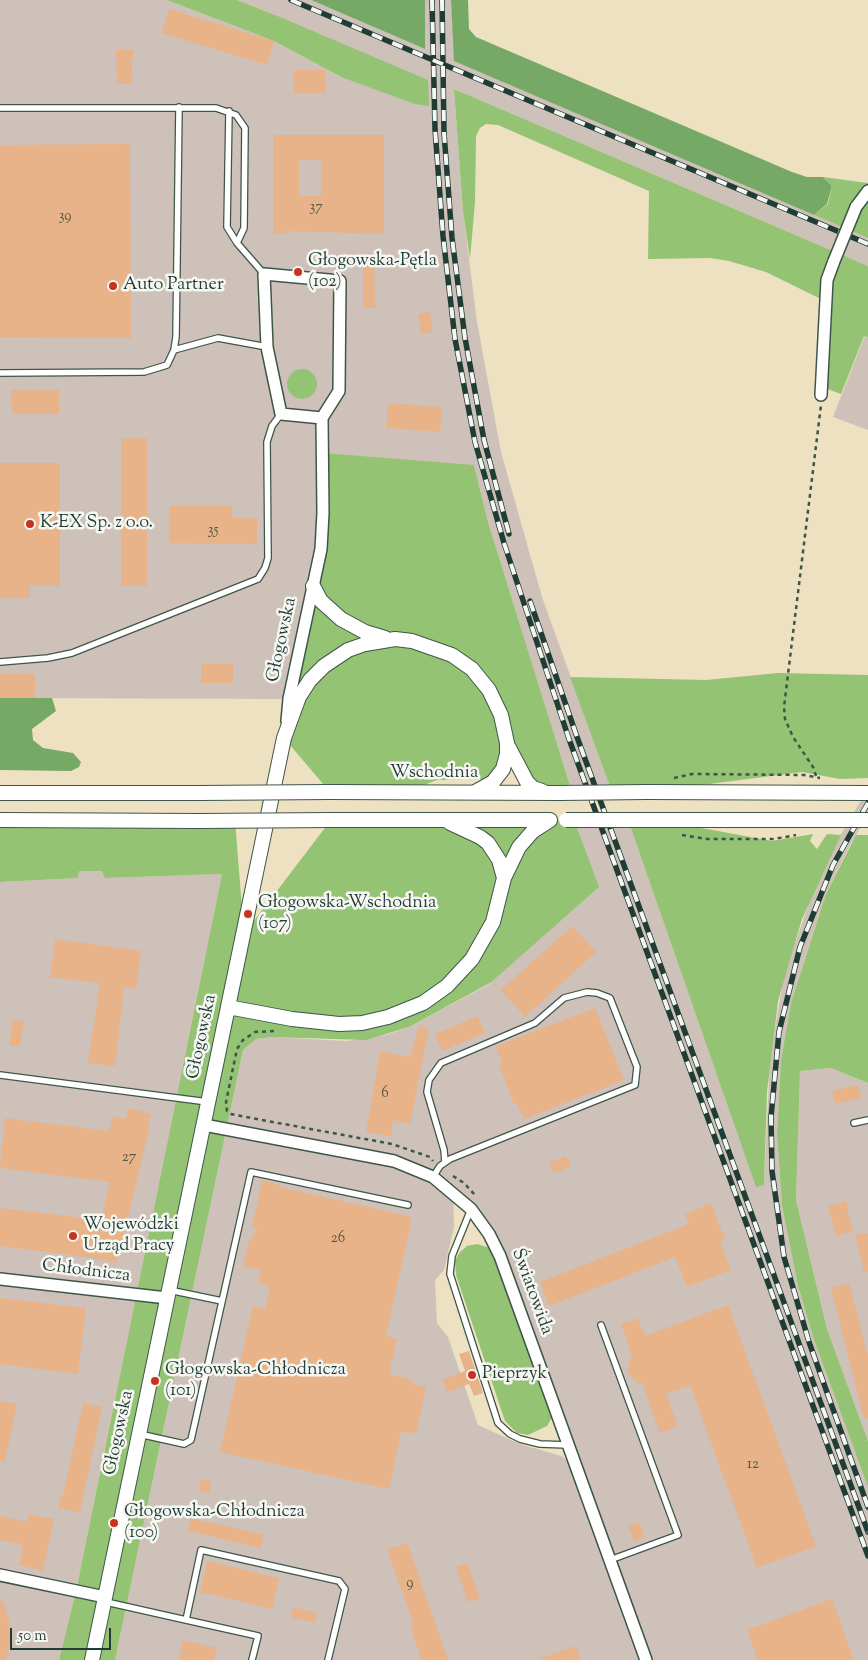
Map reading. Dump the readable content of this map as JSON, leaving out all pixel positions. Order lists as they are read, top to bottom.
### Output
{
  "streets": {
    "street": [
      "Głogowska",
      "Wschodnia",
      "Chłodnicza",
      "Światowida"
    ]
  },
  "crossings": [
    ["Głogowska", "Chłodnicza"],
    ["Głogowska", "Światowida"]
  ],
  "places": [
    "Głogowska-Pętla (102)",
    "Auto Partner",
    "K-EX Sp. z o.o.",
    "Głogowska-Wschodnia (107)",
    "Wojewódzki Urząd Pracy",
    "Pieprzyk",
    "Głogowska-Chłodnicza (101)",
    "Głogowska-Chłodnicza (100)"
  ],
  "house_numbers": [
    "37",
    "39",
    "35",
    "6",
    "27",
    "26",
    "12",
    "9"
  ],
  "scale_bar": "50 m"
}
